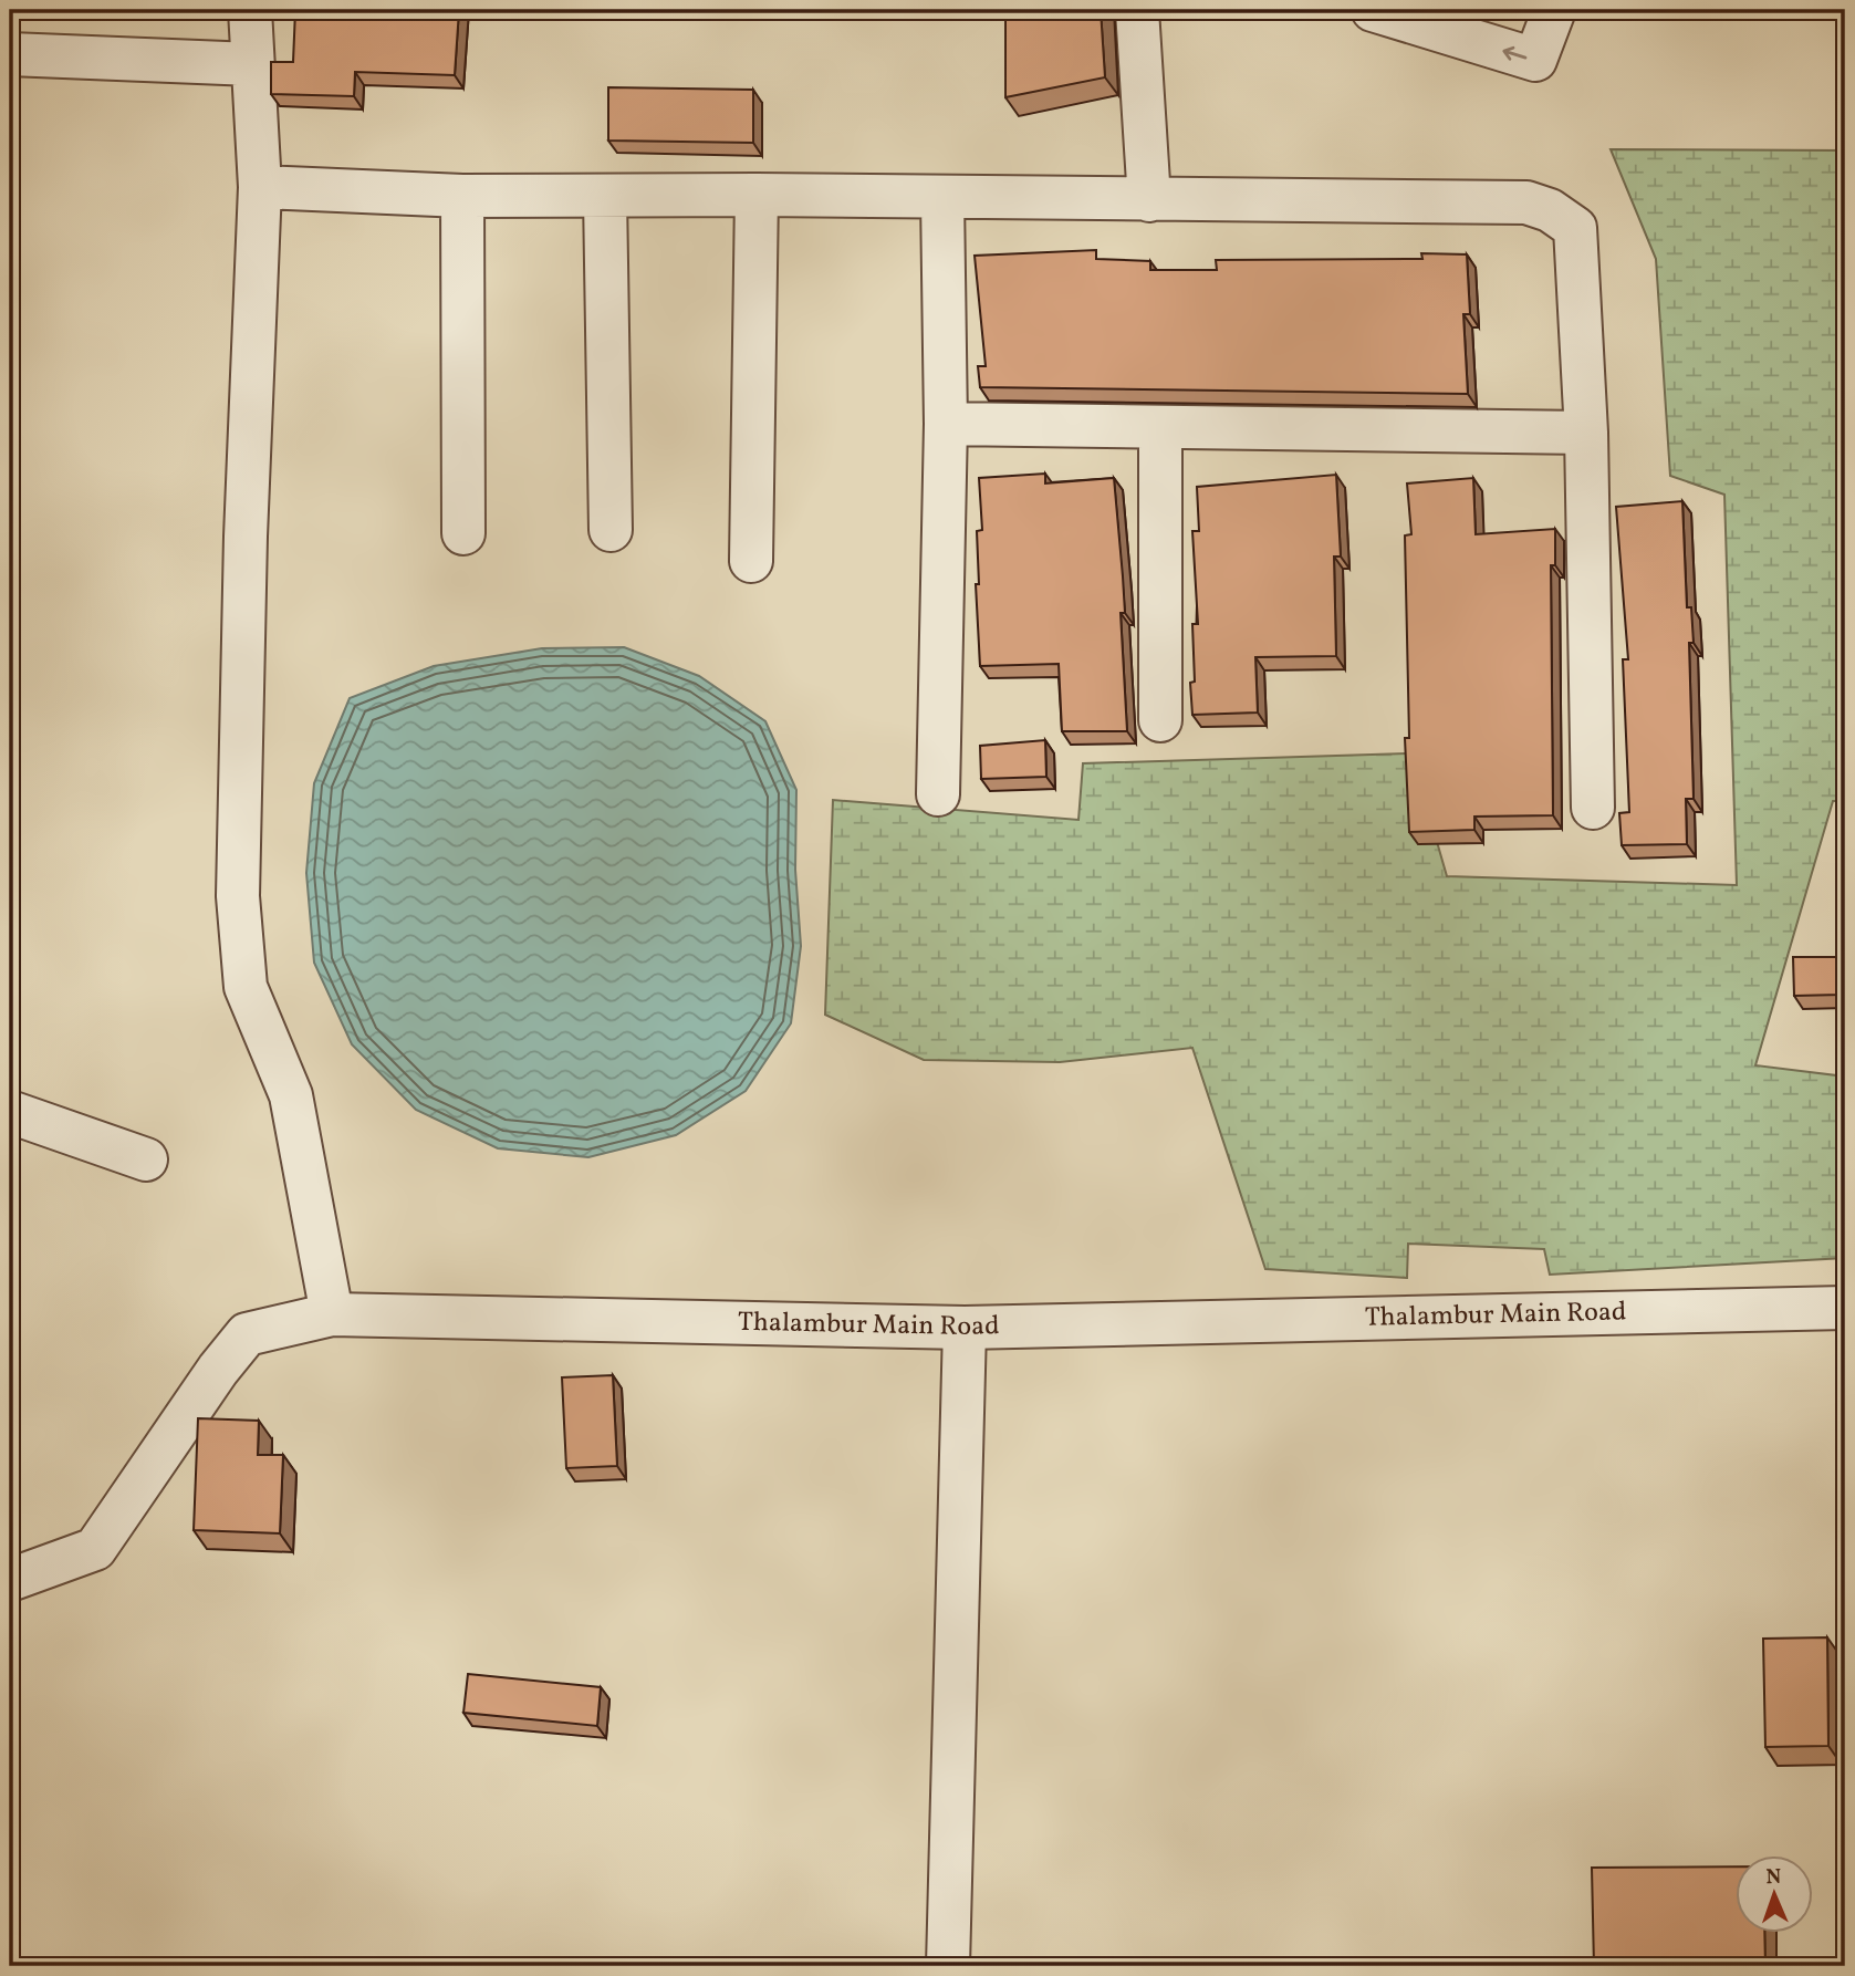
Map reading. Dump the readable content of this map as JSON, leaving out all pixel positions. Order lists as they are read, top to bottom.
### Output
{
  "streets": {
    "street": ["Thalambur Main Road"]
  },
  "north": "top"
}
